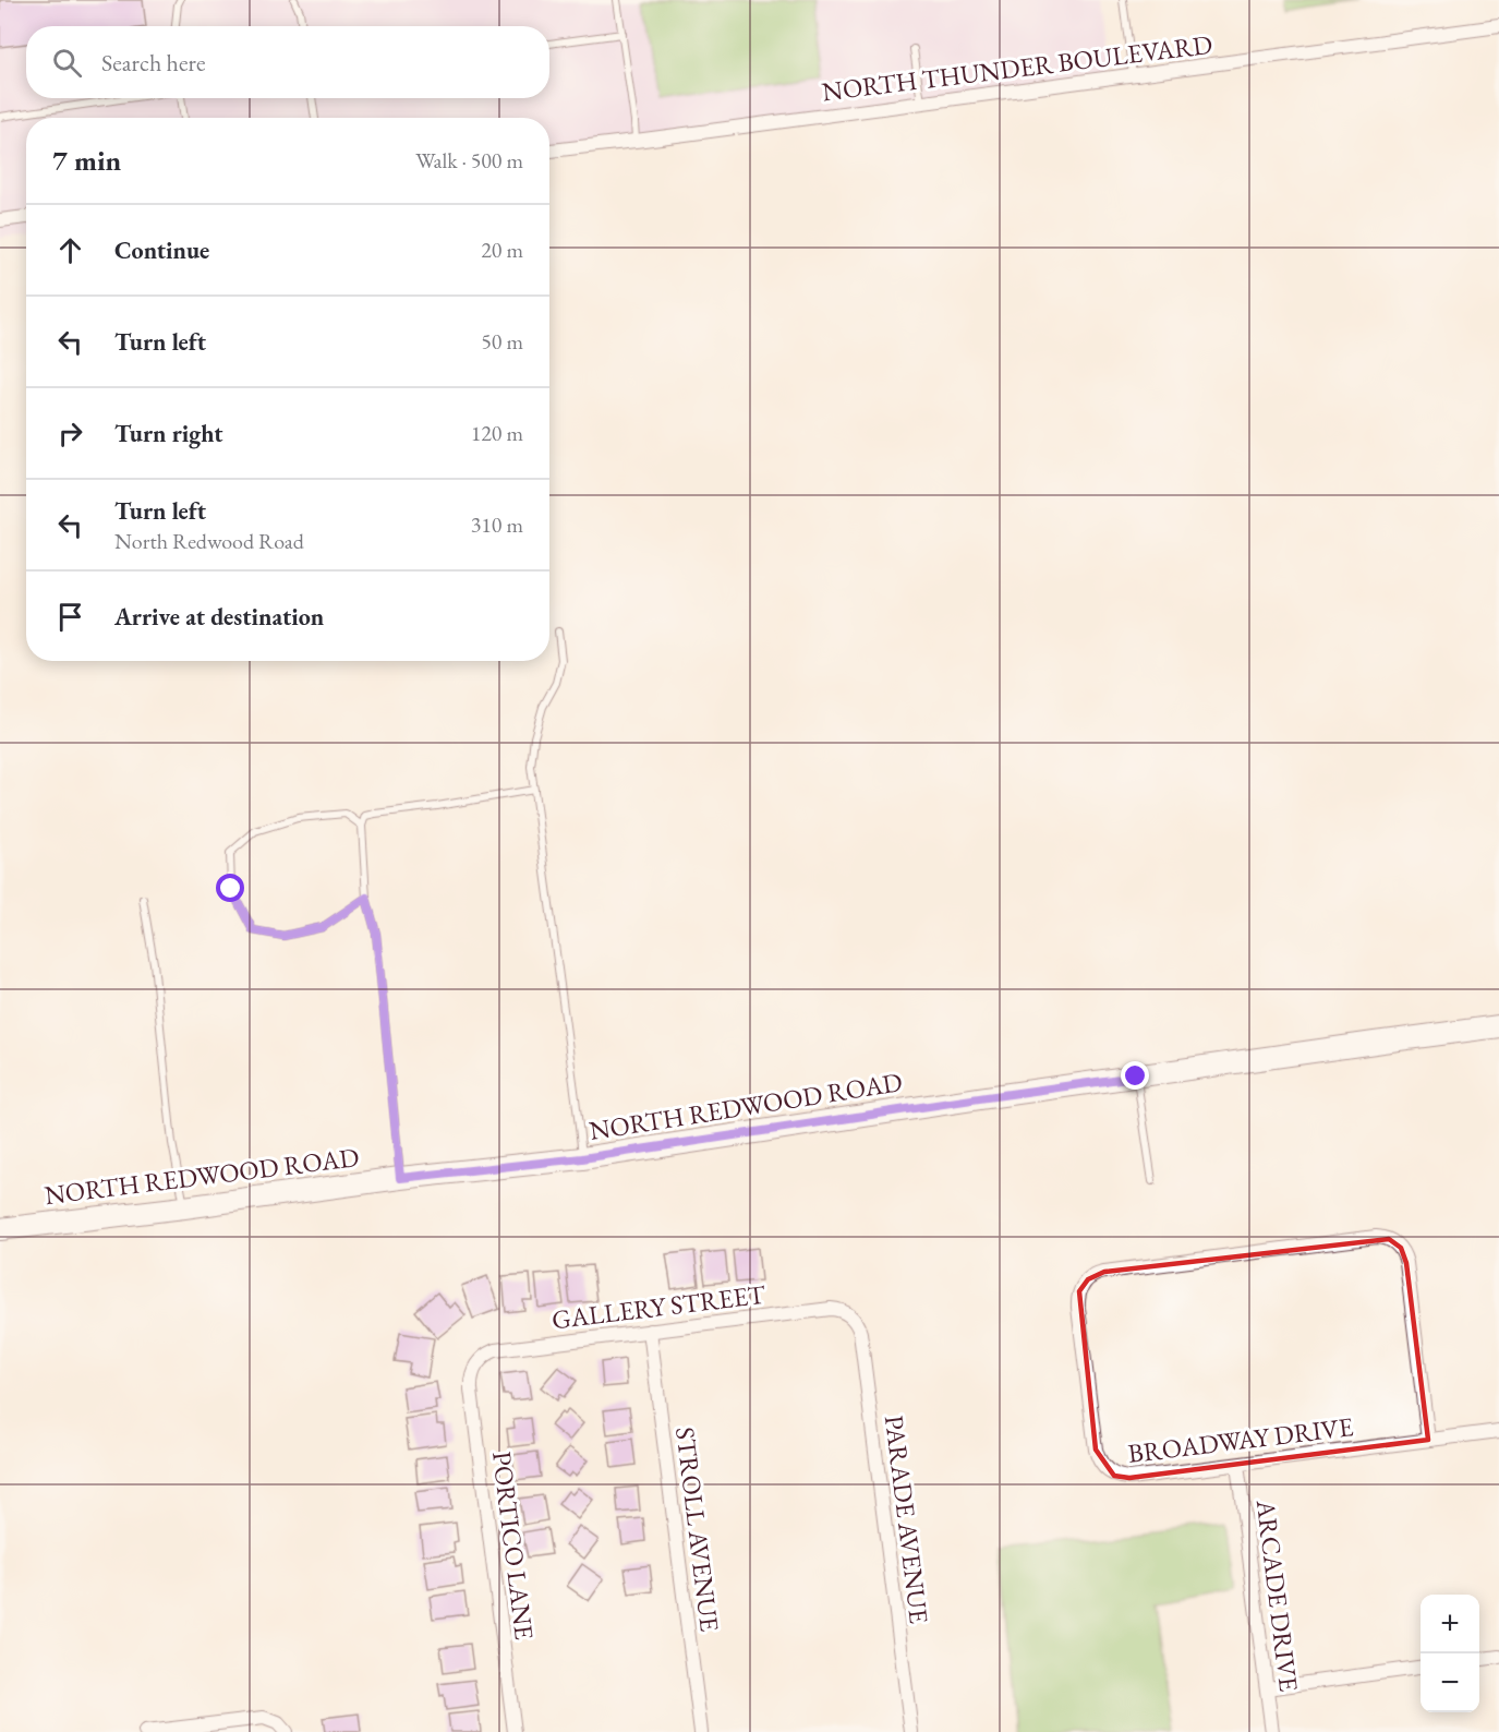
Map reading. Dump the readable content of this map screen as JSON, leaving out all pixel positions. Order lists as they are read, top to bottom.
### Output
{
  "streets": {
    "main road": ["NORTH REDWOOD ROAD"],
    "street": [
      "NORTH THUNDER BOULEVARD",
      "GALLERY STREET",
      "BROADWAY DRIVE",
      "PARADE AVENUE",
      "STROLL AVENUE",
      "PORTICO LANE",
      "ARCADE DRIVE"
    ]
  },
  "crossings": [
    ["GALLERY STREET", "PARADE AVENUE"],
    ["GALLERY STREET", "STROLL AVENUE"],
    ["GALLERY STREET", "PORTICO LANE"],
    ["BROADWAY DRIVE", "ARCADE DRIVE"]
  ],
  "page": {
    "search": "Search here",
    "heading": ["7 min", "Walk · 500 m"],
    "list": [
      ["Continue", "20 m"],
      ["Turn left", "50 m"],
      ["Turn right", "120 m"],
      ["Turn left", "North Redwood Road", "310 m"],
      "Arrive at destination"
    ],
    "map_buttons": ["+", "−"]
  }
}
